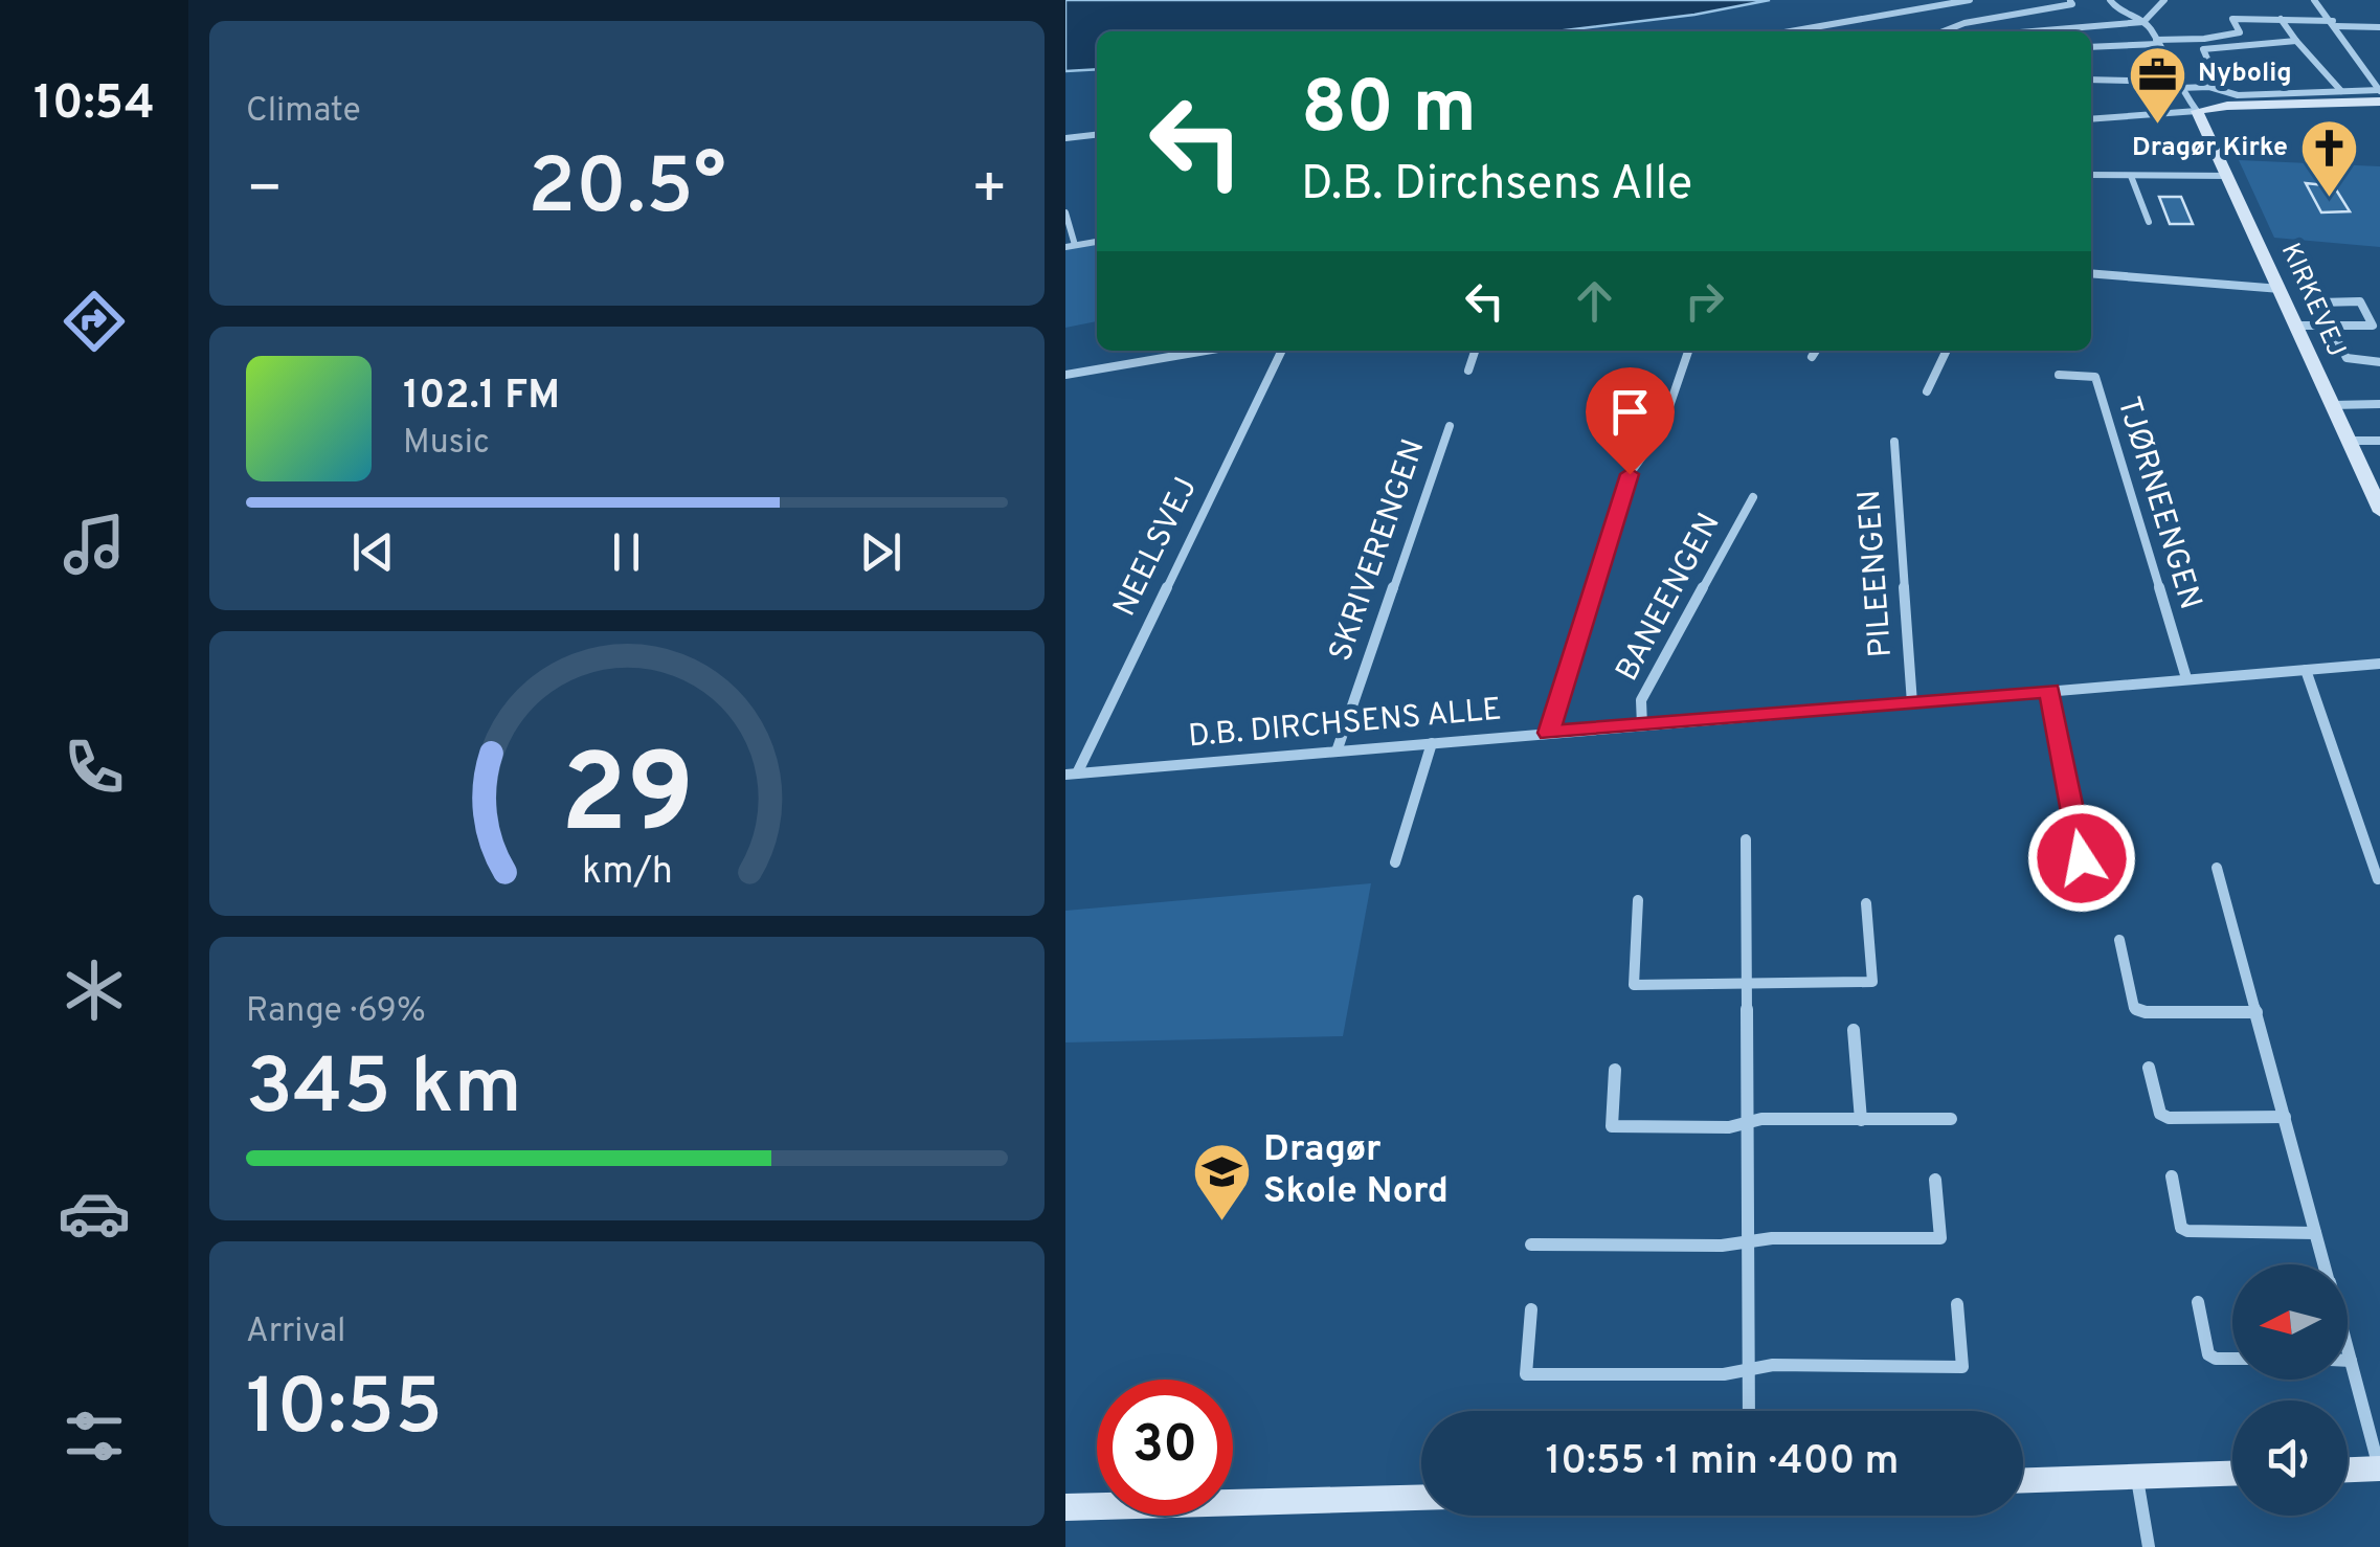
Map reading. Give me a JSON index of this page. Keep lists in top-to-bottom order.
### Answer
{
  "streets": {
    "main road": ["KIRKEVEJ"],
    "street": [
      "TJØRNEENGEN",
      "NEELSVEJ",
      "SKRIVERENGEN",
      "PILEENGEN",
      "BANEENGEN",
      "D.B. DIRCHSENS ALLE"
    ]
  },
  "crossings": [
    ["TJØRNEENGEN", "D.B. DIRCHSENS ALLE"],
    ["NEELSVEJ", "D.B. DIRCHSENS ALLE"],
    ["SKRIVERENGEN", "D.B. DIRCHSENS ALLE"],
    ["PILEENGEN", "D.B. DIRCHSENS ALLE"],
    ["BANEENGEN", "D.B. DIRCHSENS ALLE"]
  ],
  "places": {
    "office": ["Nybolig"],
    "church": ["Dragør Kirke"],
    "school or university": ["Dragør Skole Nord"]
  },
  "north": "left",
  "page": {
    "tabs": "10:54",
    "tile": [
      "Climate",
      ["Range · 69%", "345 km"],
      ["Arrival", "10:55"]
    ],
    "turn": ["80 m", "D.B. Dirchsens Alle"],
    "heat": ["−", "20.5°", "+"],
    "song": ["102.1 FM", "Music"],
    "limit": "30",
    "trip": "10:55 · 1 min · 400 m",
    "gauge": ["29", "km/h"]
  }
}
